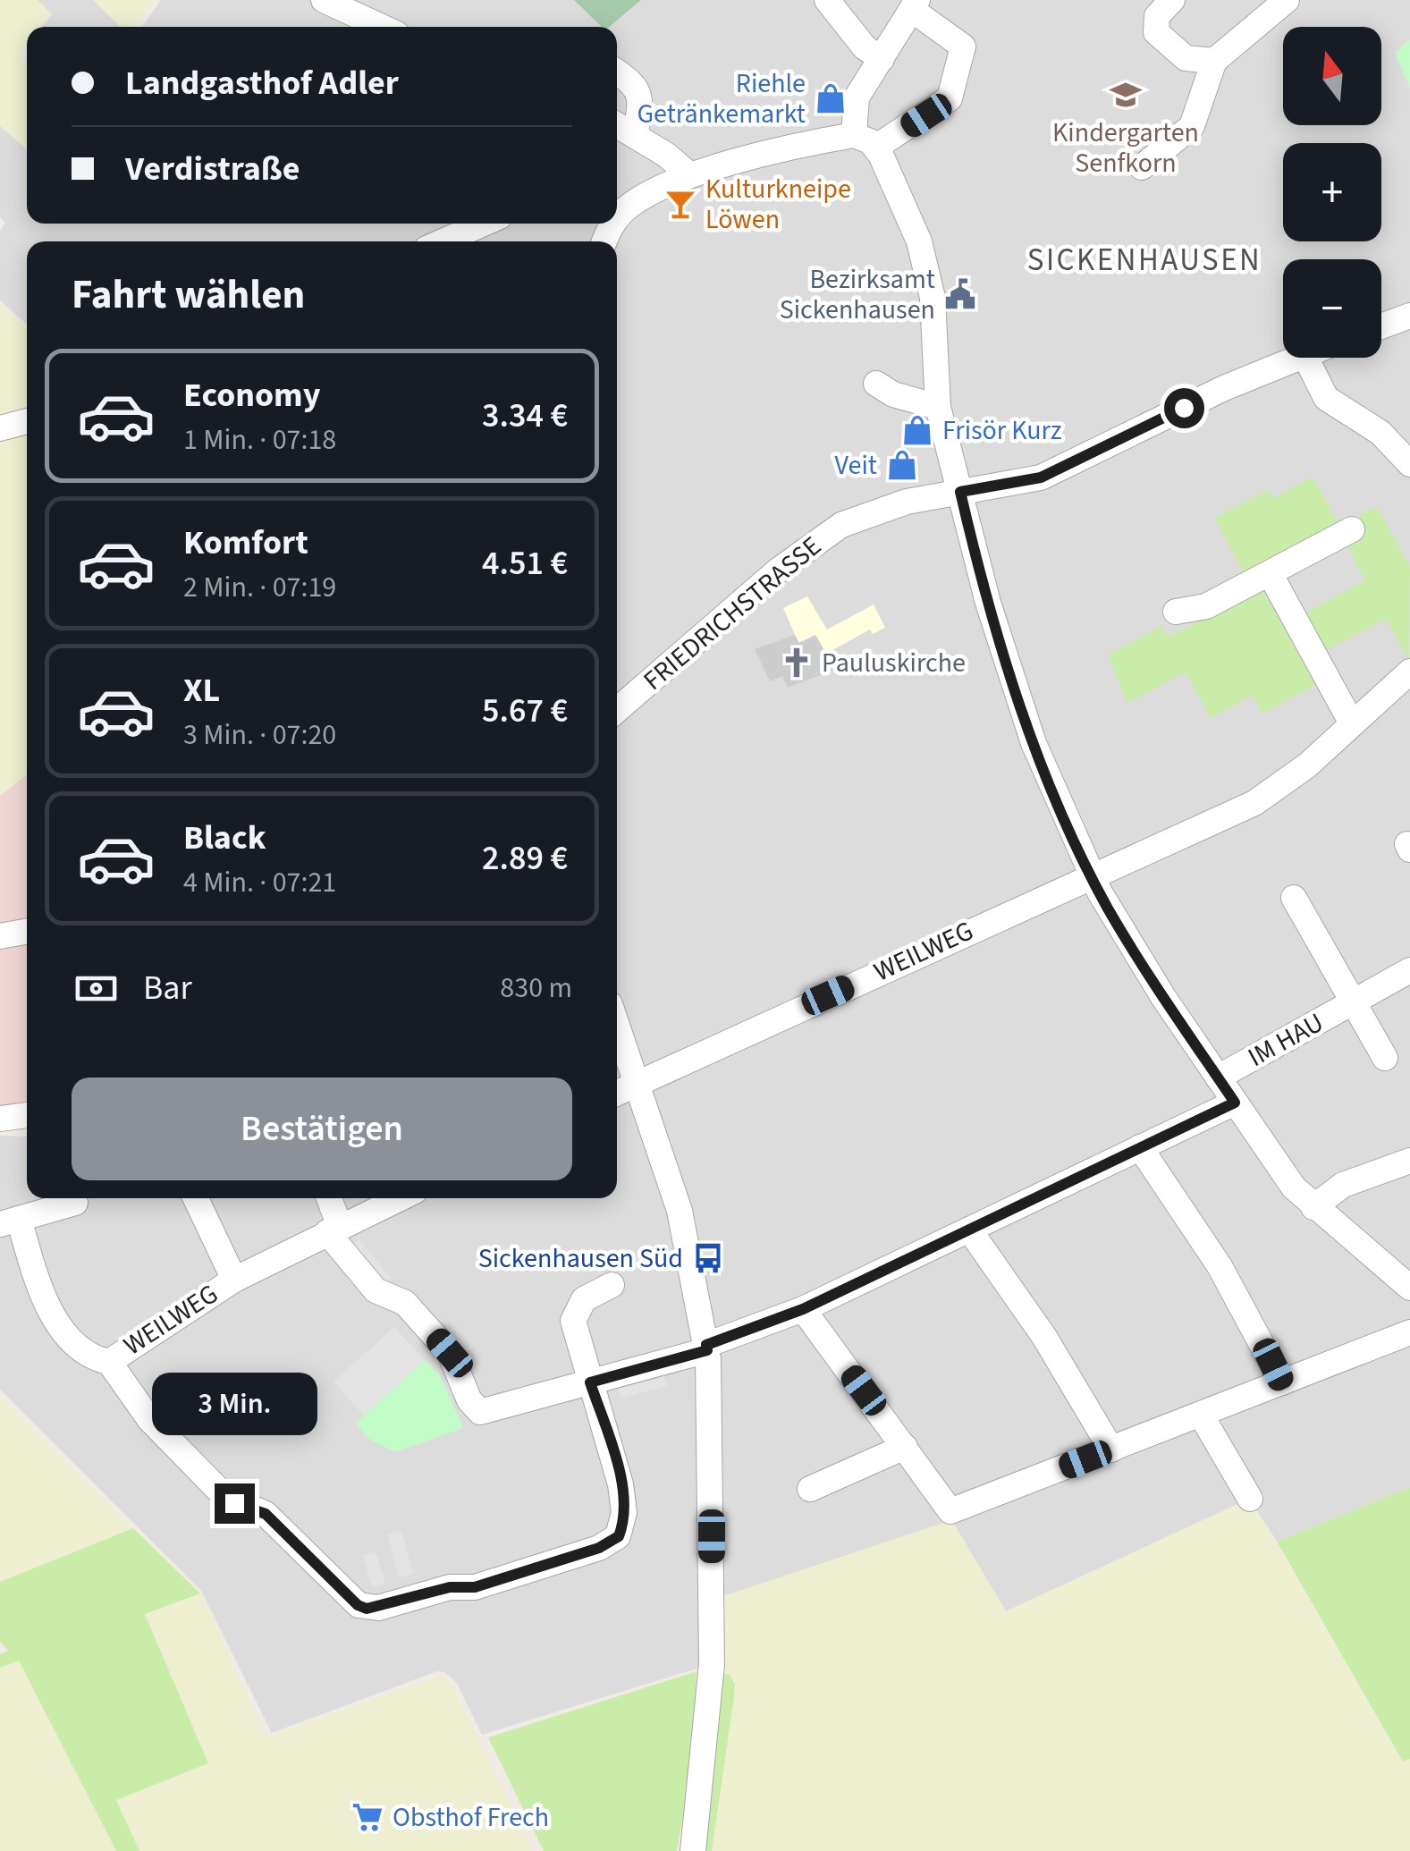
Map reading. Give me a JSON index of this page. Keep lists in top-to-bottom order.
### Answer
{
  "streets": {
    "street": ["FRIEDRICHSTRASSE", "WEILWEG", "IM HAU"]
  },
  "districts": ["SICKENHAUSEN"],
  "places": {
    "school or university": ["Kindergarten Senfkorn"],
    "shop": ["Riehle Getränkemarkt", "Frisör Kurz", "Veit"],
    "bar": ["Kulturkneipe Löwen"],
    "public building": ["Bezirksamt Sickenhausen"],
    "church": ["Pauluskirche"],
    "bus stop": ["Sickenhausen Süd"],
    "supermarket": ["Obsthof Frech"]
  },
  "north": "top",
  "page": {
    "map_buttons": ["+", "−"],
    "banner": ["Landgasthof Adler", "Verdistraße"],
    "heading": "Fahrt wählen",
    "list": [
      {
        "name": "Economy",
        "note": "1 Min. · 07:18",
        "value": "3.34 €"
      },
      {
        "name": "Komfort",
        "note": "2 Min. · 07:19",
        "value": "4.51 €"
      },
      {
        "name": "XL",
        "note": "3 Min. · 07:20",
        "value": "5.67 €"
      },
      {
        "name": "Black",
        "note": "4 Min. · 07:21",
        "value": "2.89 €"
      }
    ],
    "pay": ["Bar", "830 m"],
    "buttons": "Bestätigen",
    "bubble": "3 Min."
  }
}
